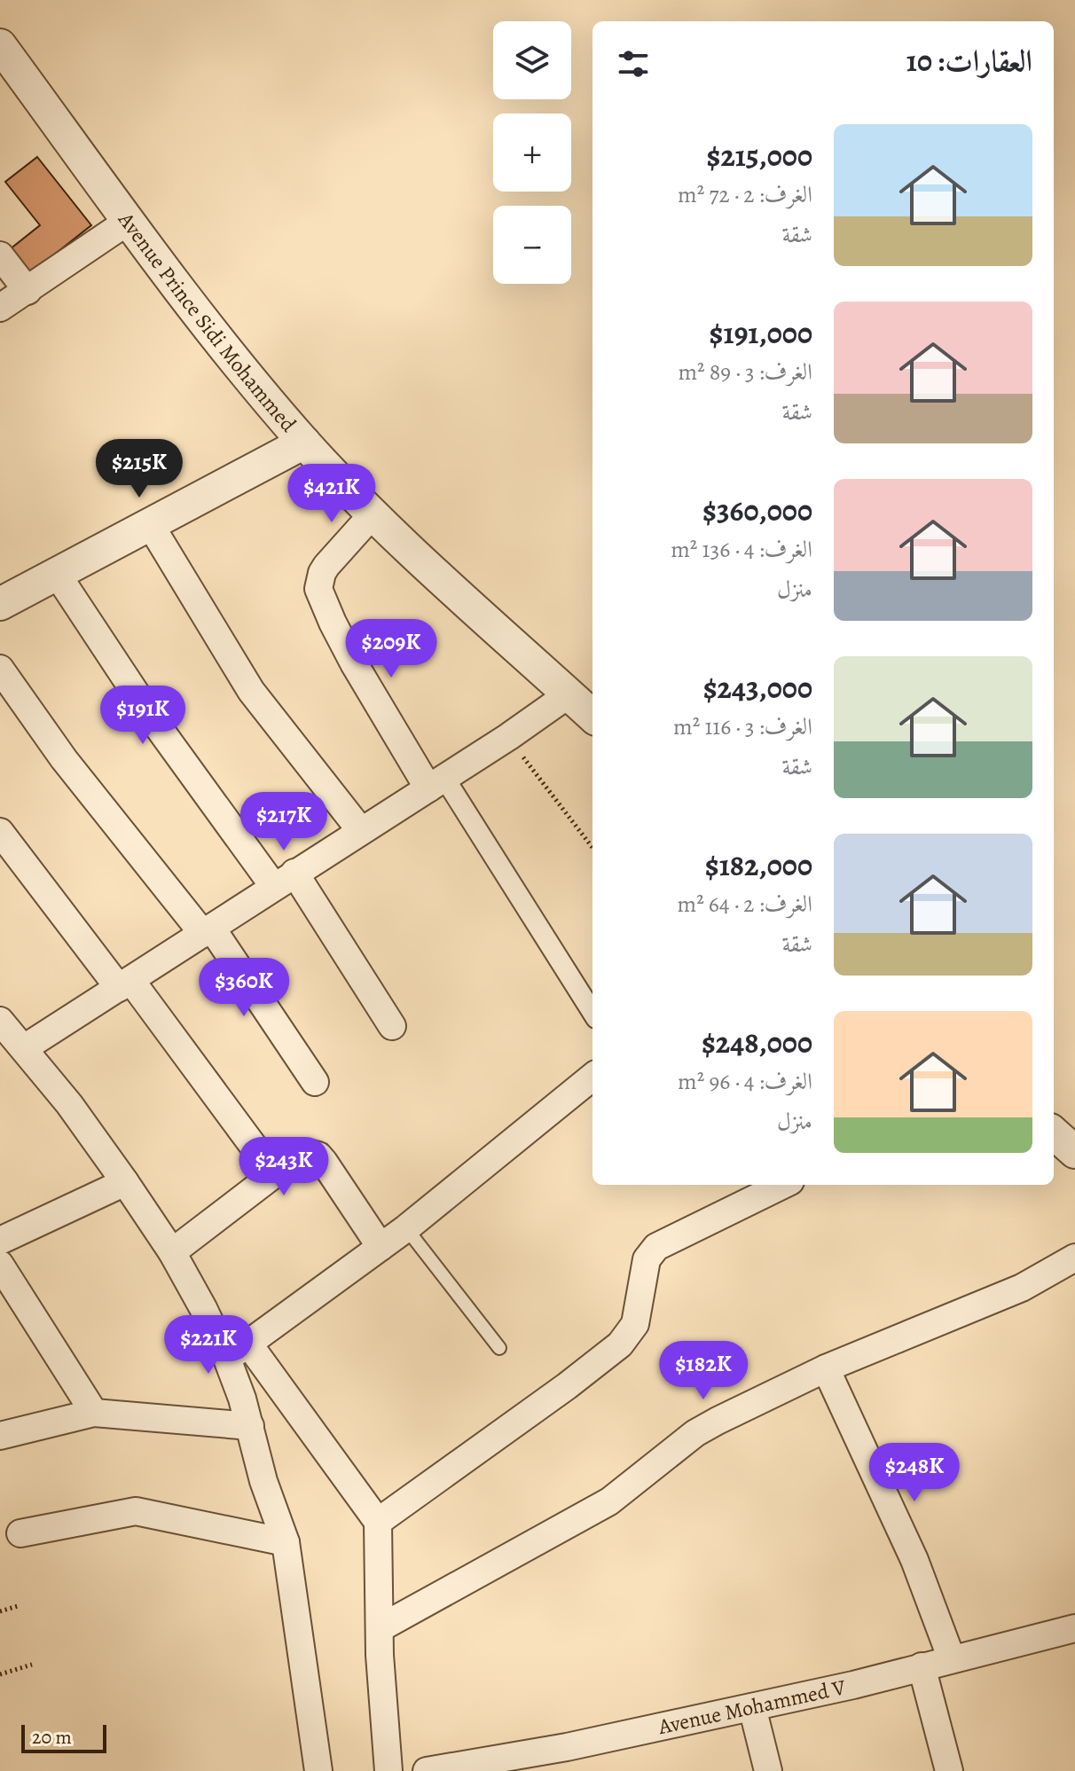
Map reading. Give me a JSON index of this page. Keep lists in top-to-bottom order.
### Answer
{
  "streets": {
    "street": ["Avenue Prince Sidi Mohammed", "Avenue Mohammed V"]
  },
  "scale_bar": "20 m",
  "page": {
    "map_buttons": ["+", "−"],
    "heading": "العقارات: 10",
    "list": [
      {
        "name": "$215,000",
        "note": "الغرف: 2 · 72 m² · شقة"
      },
      {
        "name": "$191,000",
        "note": "الغرف: 3 · 89 m² · شقة"
      },
      {
        "name": "$360,000",
        "note": "الغرف: 4 · 136 m² · منزل"
      },
      {
        "name": "$243,000",
        "note": "الغرف: 3 · 116 m² · شقة"
      },
      {
        "name": "$182,000",
        "note": "الغرف: 2 · 64 m² · شقة"
      },
      {
        "name": "$248,000",
        "note": "الغرف: 4 · 96 m² · منزل"
      }
    ],
    "price": [
      "$215K",
      "$421K",
      "$209K",
      "$191K",
      "$217K",
      "$360K",
      "$243K",
      "$221K",
      "$182K",
      "$248K"
    ],
    "scale": "20 m"
  }
}
